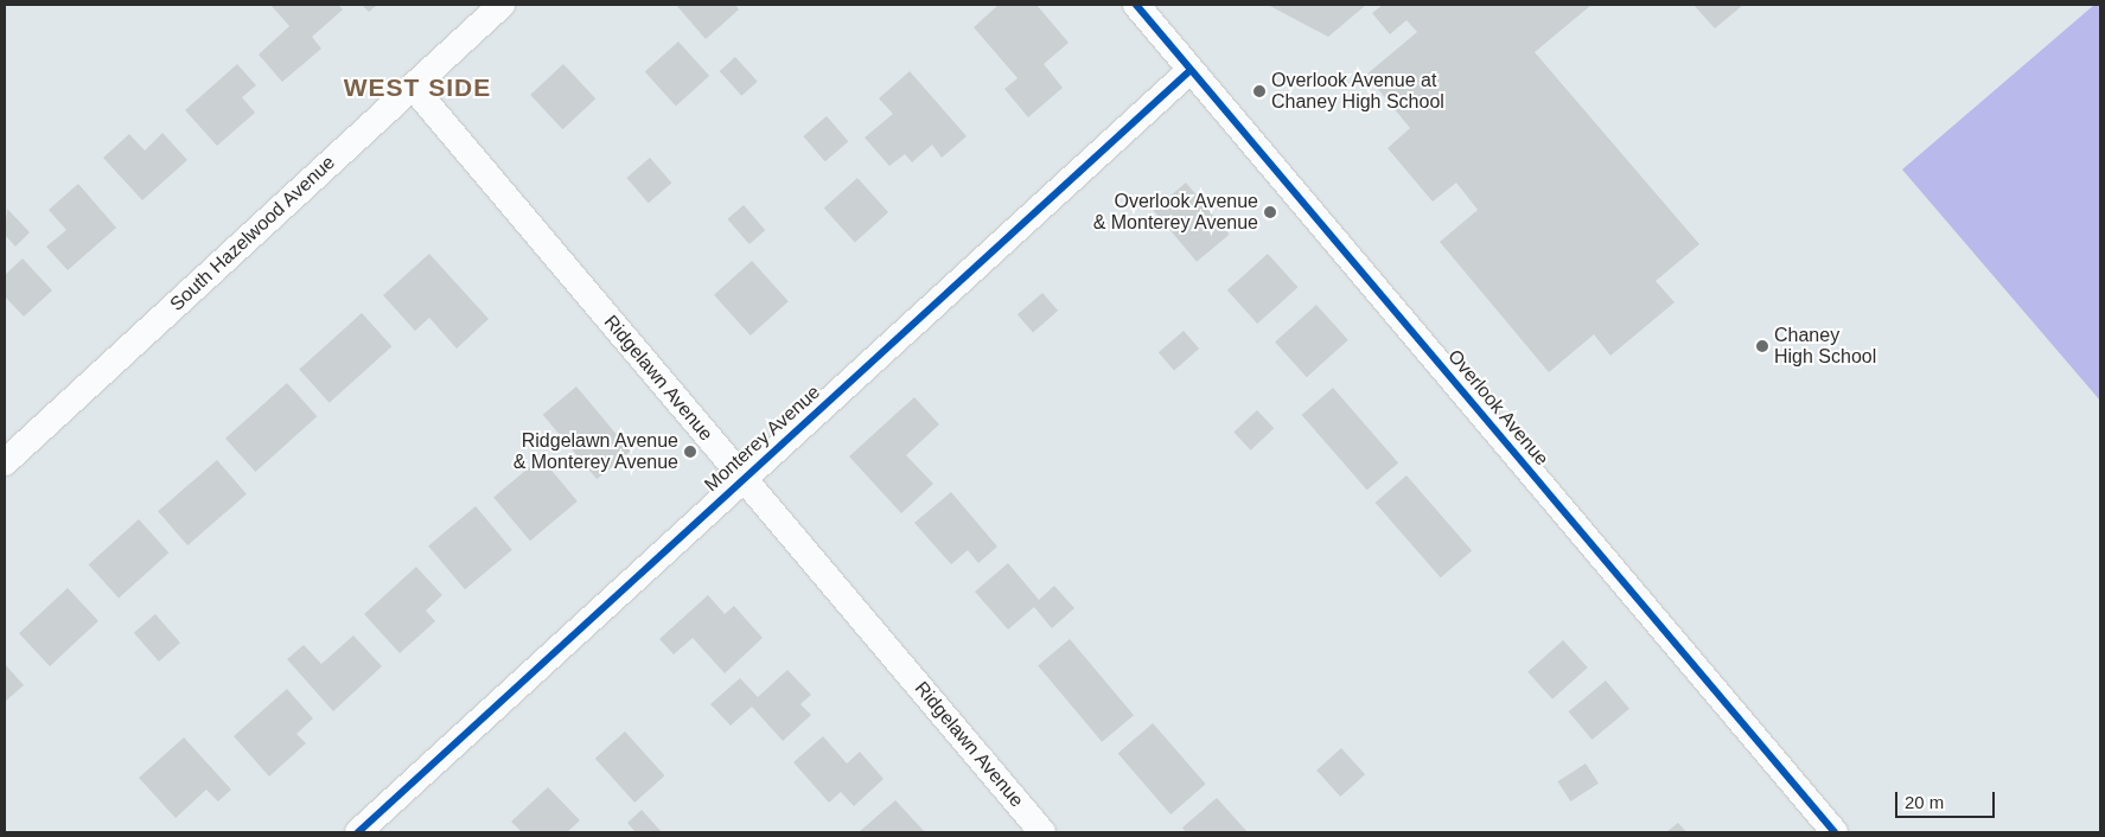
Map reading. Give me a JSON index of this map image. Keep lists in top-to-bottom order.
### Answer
{
  "streets": {
    "street": [
      "South Hazelwood Avenue",
      "Ridgelawn Avenue",
      "Overlook Avenue",
      "Monterey Avenue"
    ]
  },
  "crossings": [
    ["South Hazelwood Avenue", "Ridgelawn Avenue"],
    ["Ridgelawn Avenue", "Monterey Avenue"],
    ["Overlook Avenue", "Monterey Avenue"]
  ],
  "districts": ["WEST SIDE"],
  "places": [
    "Overlook Avenue at Chaney High School",
    "Overlook Avenue & Monterey Avenue",
    "Chaney High School",
    "Ridgelawn Avenue & Monterey Avenue"
  ],
  "scale_bar": "20 m"
}
